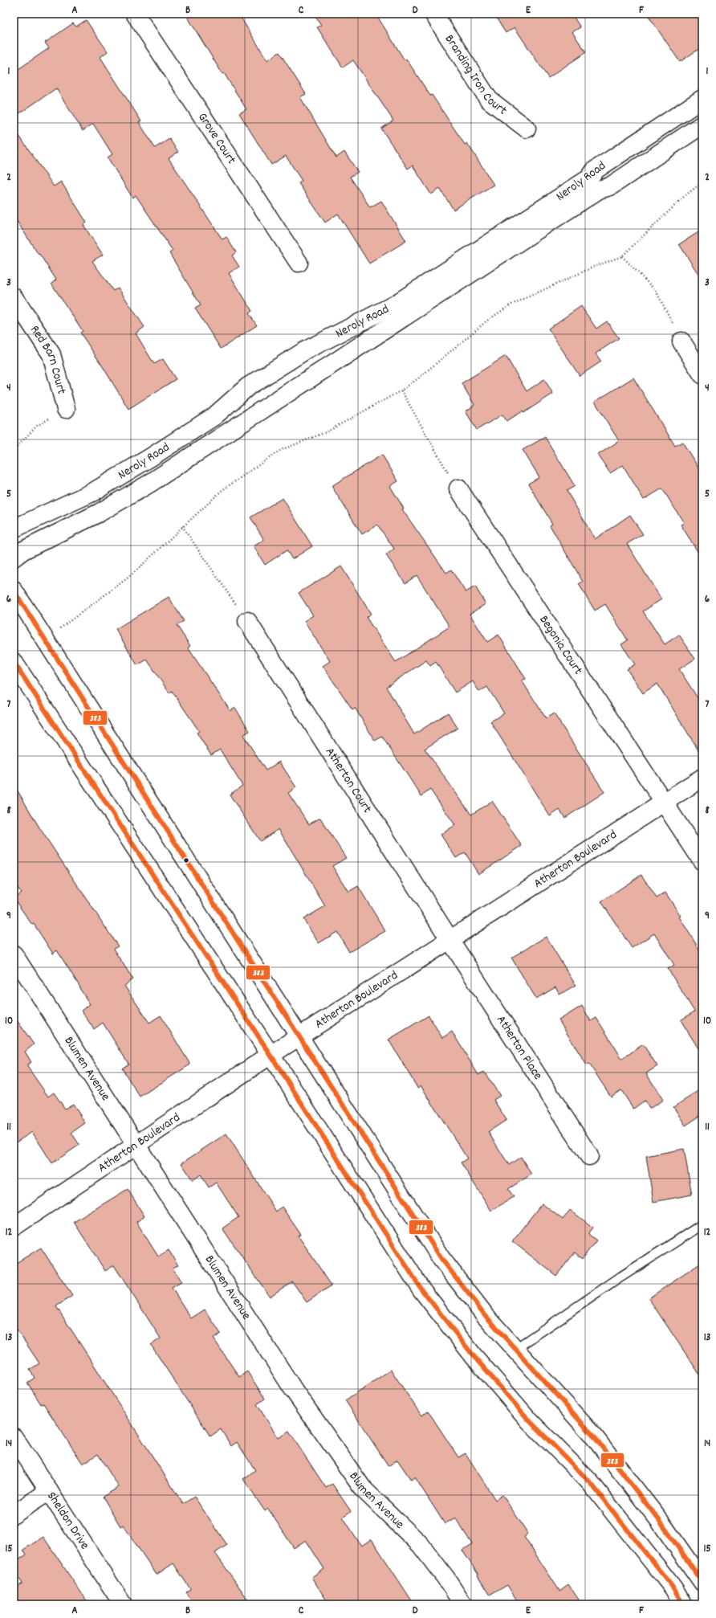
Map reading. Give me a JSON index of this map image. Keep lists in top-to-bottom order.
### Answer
{
  "streets": {
    "street": [
      "Branding Iron Court",
      "Grove Court",
      "Neroly Road",
      "Red Barn Court",
      "Begonia Court",
      "Atherton Court",
      "Atherton Boulevard",
      "Atherton Place",
      "Blumen Avenue",
      "Sheldon Drive"
    ]
  },
  "crossings": [
    ["Begonia Court", "Atherton Boulevard"],
    ["Atherton Court", "Atherton Boulevard"],
    ["Atherton Court", "Atherton Place"],
    ["Atherton Boulevard", "Atherton Place"],
    ["Atherton Boulevard", "Blumen Avenue"]
  ],
  "lines": ["transit line 383"],
  "grid": {
    "columns": [
      "A",
      "B",
      "C",
      "D",
      "E",
      "F"
    ],
    "rows": [
      "1",
      "2",
      "3",
      "4",
      "5",
      "6",
      "7",
      "8",
      "9",
      "10",
      "11",
      "12",
      "13",
      "14",
      "15"
    ]
  }
}
